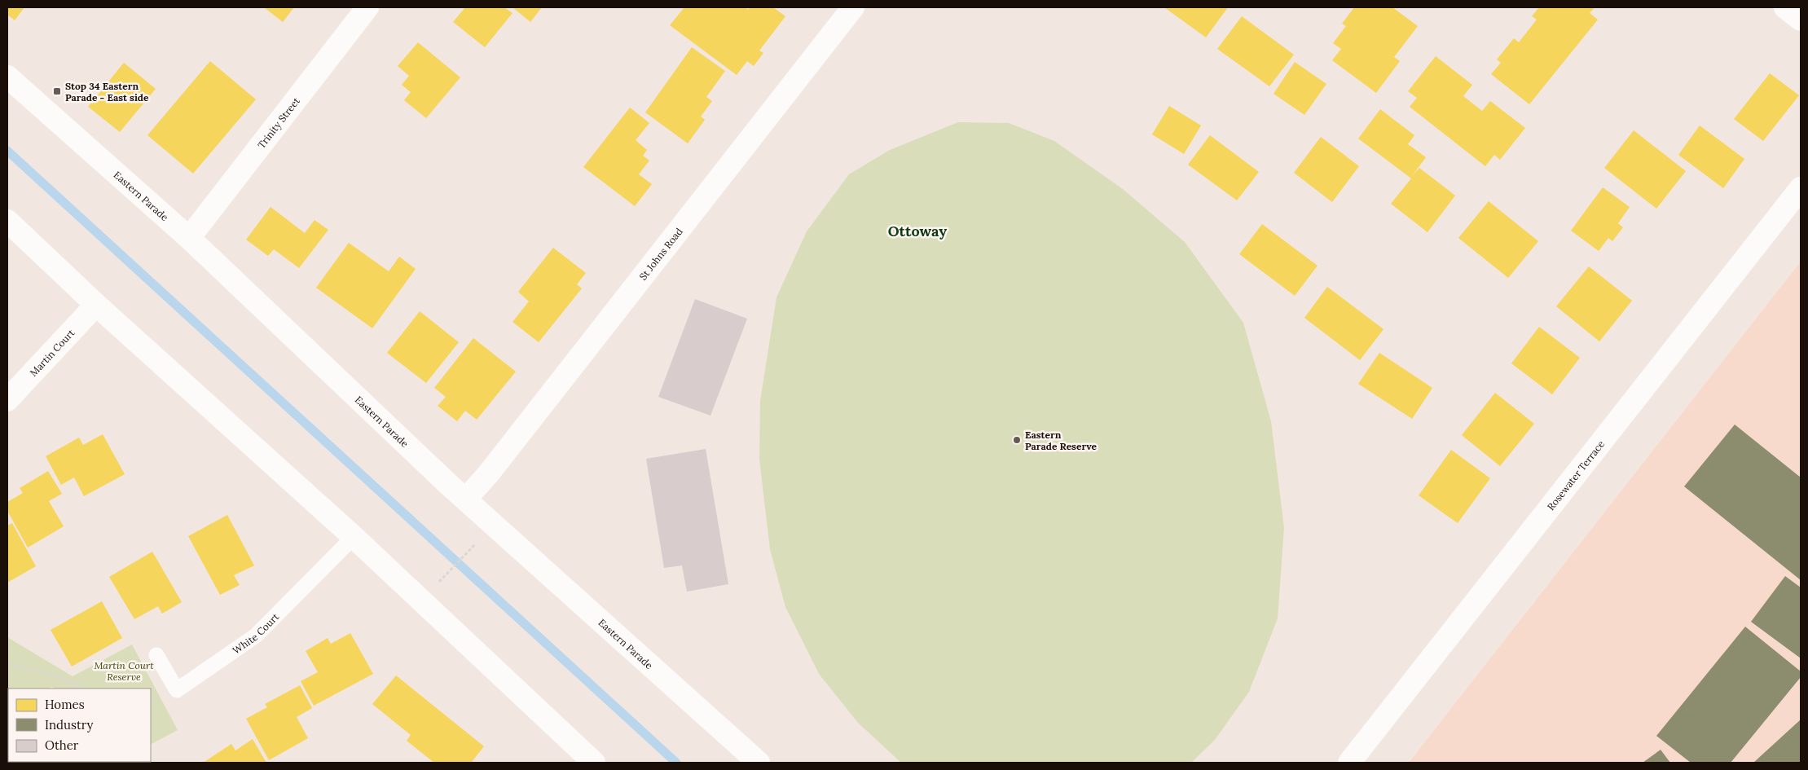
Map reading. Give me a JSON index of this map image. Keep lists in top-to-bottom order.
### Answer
{
  "streets": {
    "main road": [
      "Trinity Street",
      "Eastern Parade",
      "St Johns Road",
      "Martin Court",
      "Rosewater Terrace"
    ],
    "lane": ["White Court"]
  },
  "crossings": [
    ["Trinity Street", "Eastern Parade"],
    ["Eastern Parade", "St Johns Road"]
  ],
  "districts": ["Ottoway"],
  "parks": ["Martin Court Reserve"],
  "places": {
    "transit": ["Stop 34 Eastern Parade - East side"],
    "other": ["Eastern Parade Reserve"]
  },
  "legend": ["Homes", "Industry", "Other"]
}
